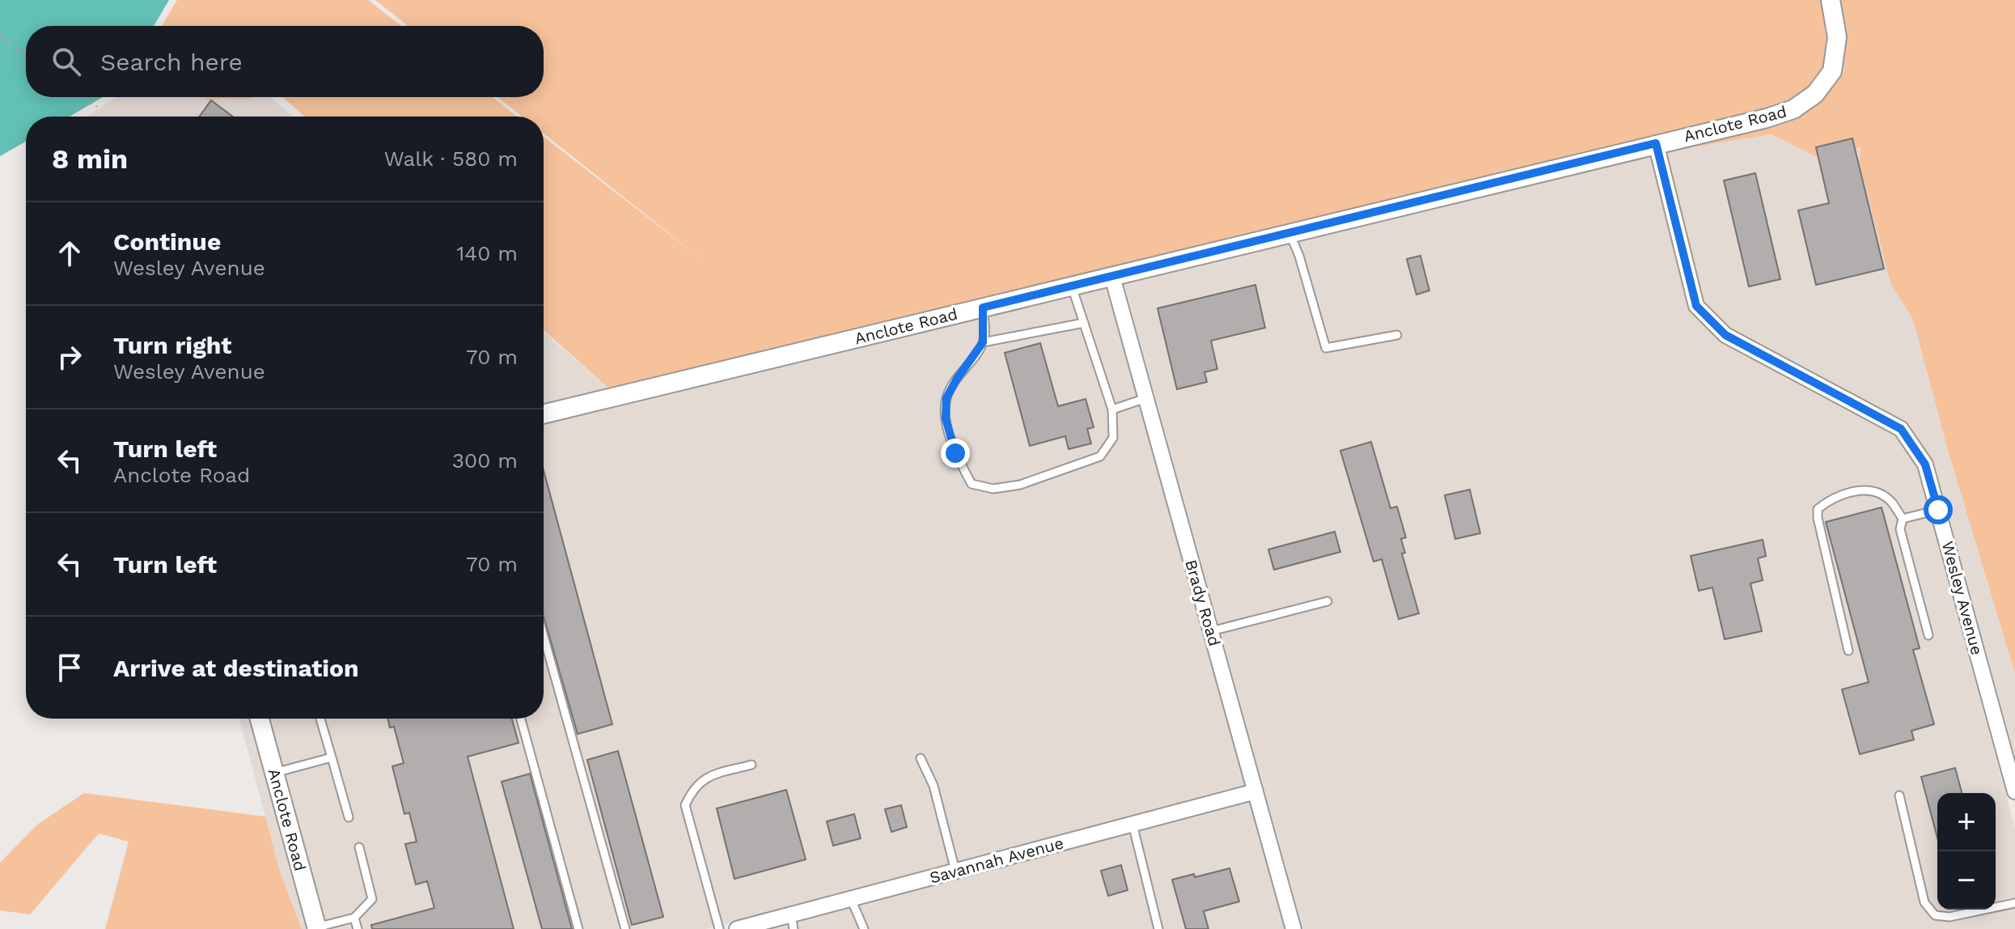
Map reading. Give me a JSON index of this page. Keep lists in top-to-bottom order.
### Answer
{
  "streets": {
    "street": [
      "Anclote Road",
      "Wesley Avenue",
      "Brady Road",
      "Savannah Avenue"
    ]
  },
  "crossings": [
    ["Anclote Road", "Wesley Avenue"],
    ["Anclote Road", "Brady Road"],
    ["Brady Road", "Savannah Avenue"]
  ],
  "page": {
    "search": "Search here",
    "heading": ["8 min", "Walk · 580 m"],
    "list": [
      ["Continue", "Wesley Avenue", "140 m"],
      ["Turn right", "Wesley Avenue", "70 m"],
      ["Turn left", "Anclote Road", "300 m"],
      ["Turn left", "70 m"],
      "Arrive at destination"
    ],
    "map_buttons": ["+", "−"]
  }
}
